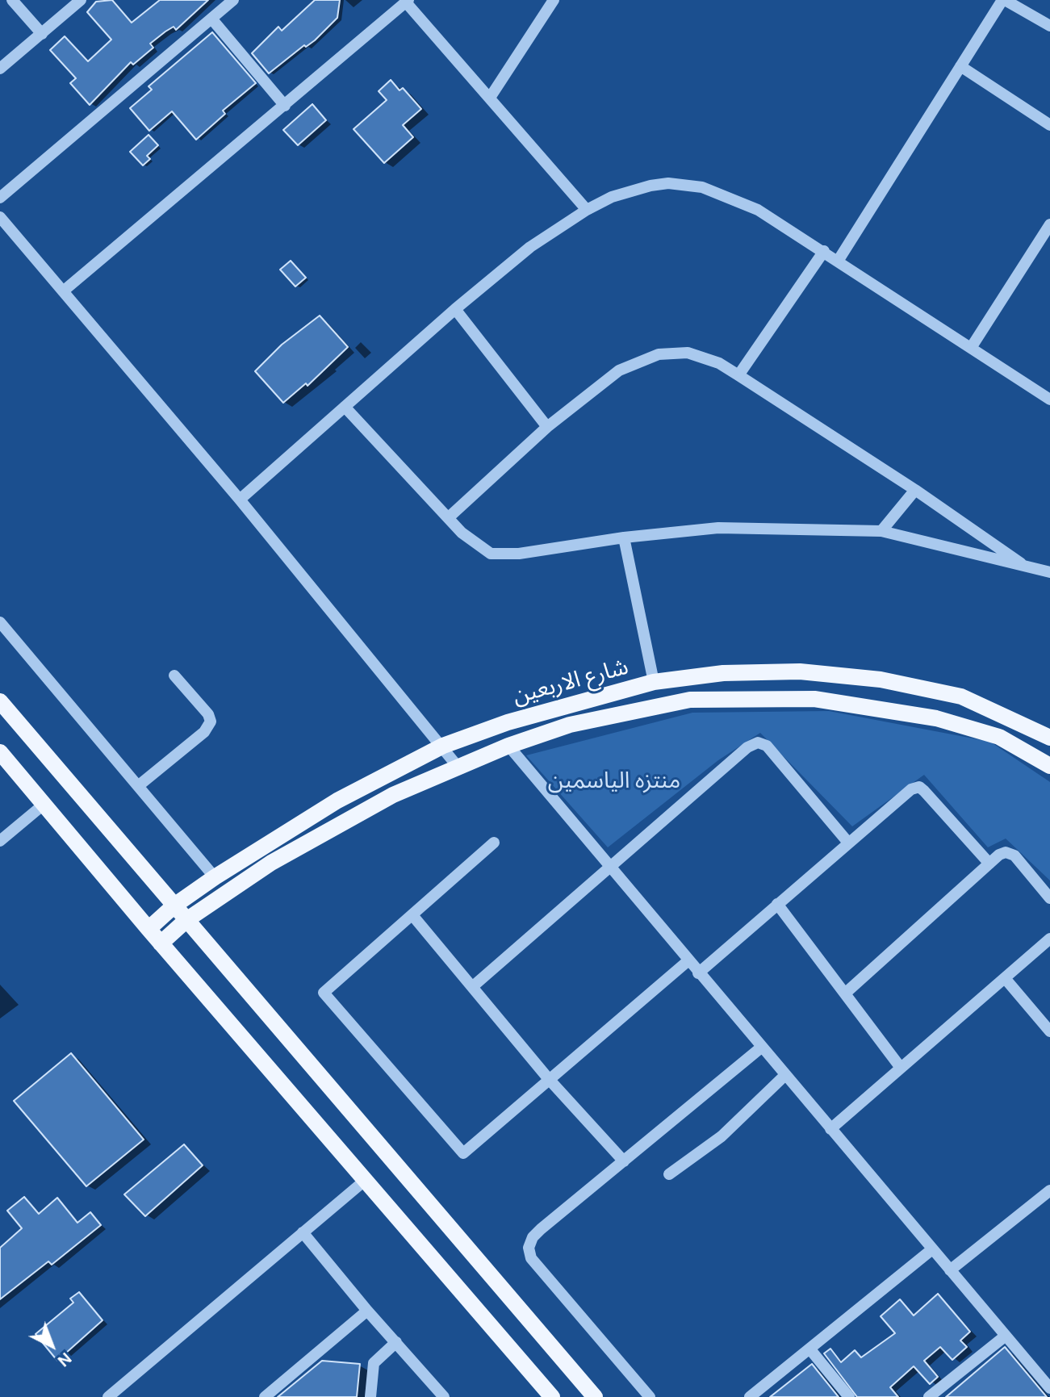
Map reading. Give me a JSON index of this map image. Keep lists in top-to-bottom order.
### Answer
{
  "streets": {
    "main road": ["شارع الاربعين"]
  },
  "parks": ["منتزه الياسمين"],
  "north": "bottom right"
}
